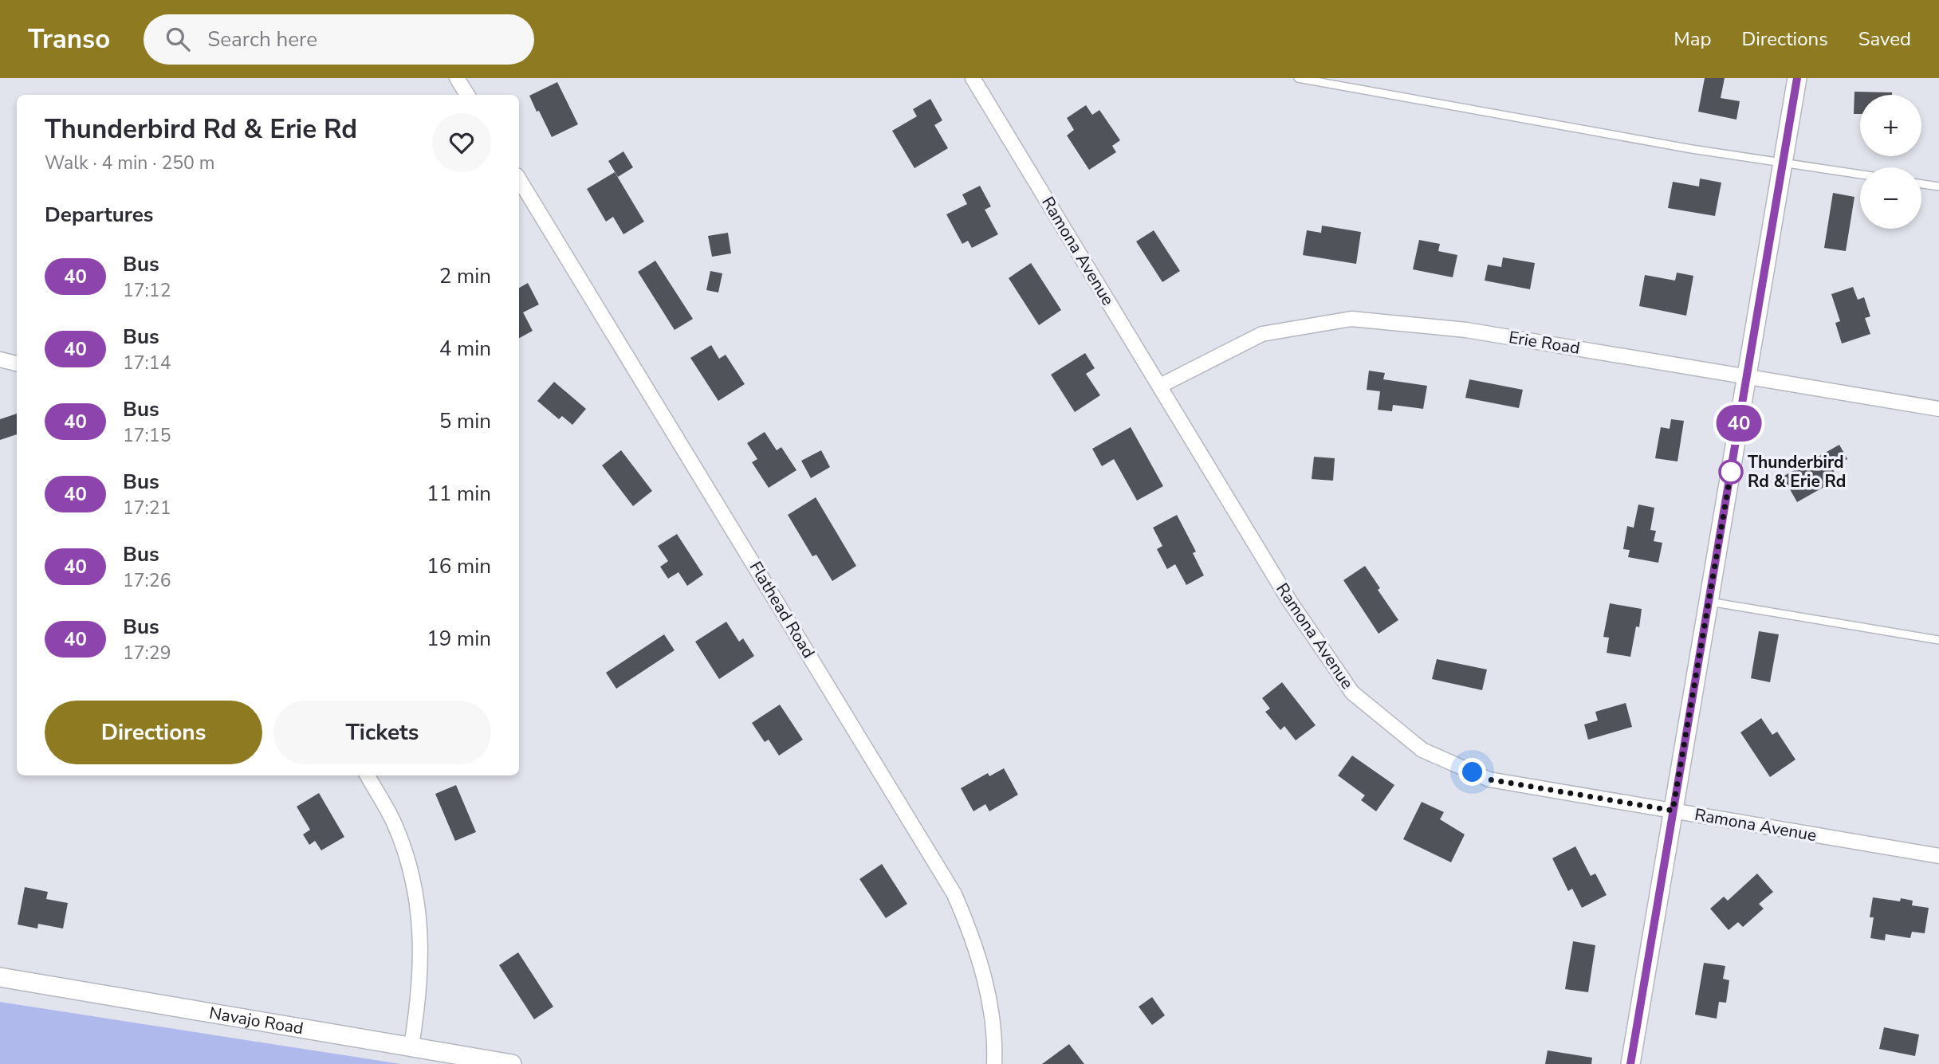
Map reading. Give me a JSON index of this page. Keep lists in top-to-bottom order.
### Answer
{
  "streets": {
    "main road": ["Navajo Road"],
    "street": ["Ramona Avenue", "Erie Road", "Flathead Road"]
  },
  "crossings": [
    ["Ramona Avenue", "Erie Road"]
  ],
  "places": ["Thunderbird Rd & Erie Rd"],
  "lines": ["bus line 40"],
  "page": {
    "header": "Transo",
    "search": "Search here",
    "nav": ["Map", "Directions", "Saved"],
    "on_map": "40",
    "map_buttons": ["+", "−"],
    "heading": [
      ["Thunderbird Rd & Erie Rd", "Walk · 4 min · 250 m"],
      "Departures"
    ],
    "list": [
      {
        "mark": "40",
        "name": "Bus",
        "note": "17:12",
        "value": "2 min"
      },
      {
        "mark": "40",
        "name": "Bus",
        "note": "17:14",
        "value": "4 min"
      },
      {
        "mark": "40",
        "name": "Bus",
        "note": "17:15",
        "value": "5 min"
      },
      {
        "mark": "40",
        "name": "Bus",
        "note": "17:21",
        "value": "11 min"
      },
      {
        "mark": "40",
        "name": "Bus",
        "note": "17:26",
        "value": "16 min"
      },
      {
        "mark": "40",
        "name": "Bus",
        "note": "17:29",
        "value": "19 min"
      }
    ],
    "buttons": ["Directions", "Tickets"]
  }
}
